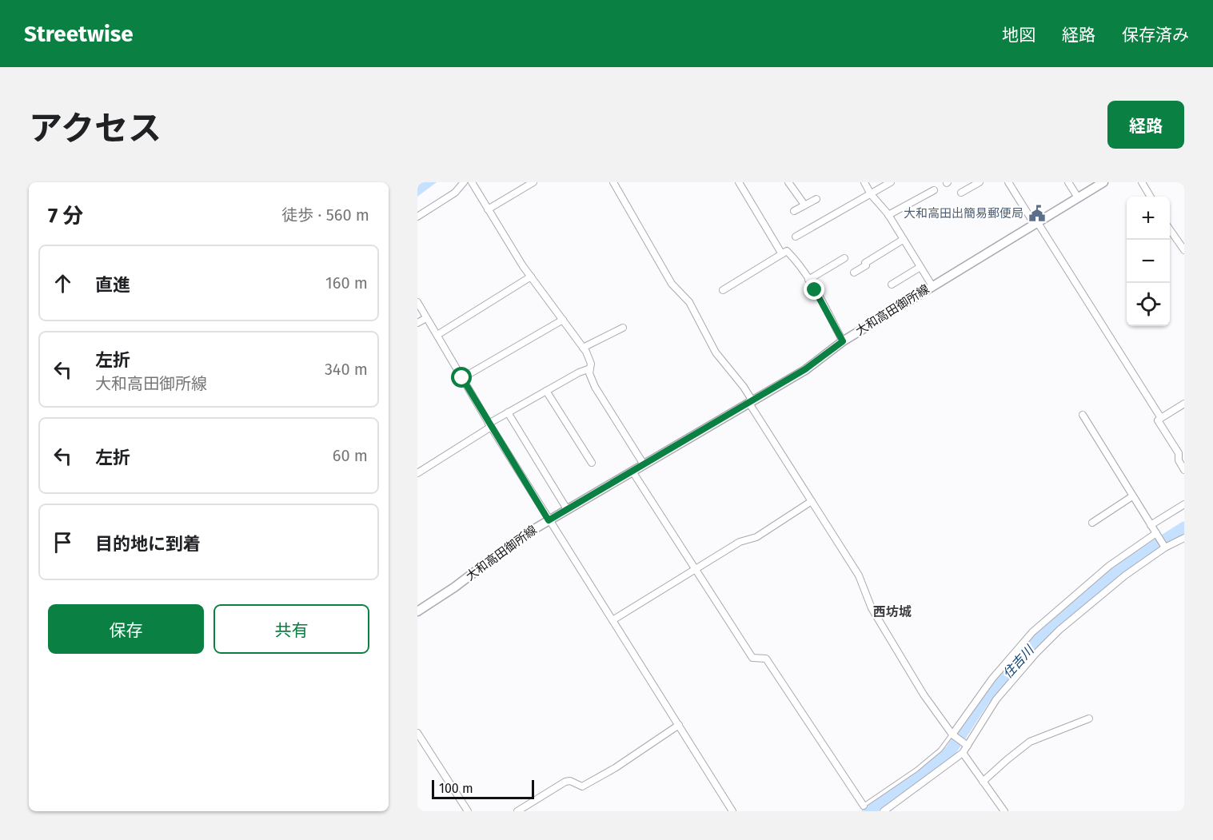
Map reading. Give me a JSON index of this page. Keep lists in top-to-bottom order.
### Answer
{
  "streets": {
    "main road": ["大和高田御所線"]
  },
  "districts": ["西坊城"],
  "water": ["住吉川"],
  "places": {
    "public building": ["大和高田出簡易郵便局"]
  },
  "scale_bar": "100 m",
  "page": {
    "header": "Streetwise",
    "nav": ["地図", "経路", "保存済み"],
    "title": "アクセス",
    "buttons": [
      "経路",
      ["保存", "共有"]
    ],
    "heading": ["7 分", "徒歩 · 560 m"],
    "map_buttons": ["+", "−"],
    "list": [
      ["直進", "160 m"],
      ["左折", "大和高田御所線", "340 m"],
      ["左折", "60 m"],
      "目的地に到着"
    ],
    "scale": "100 m"
  }
}
